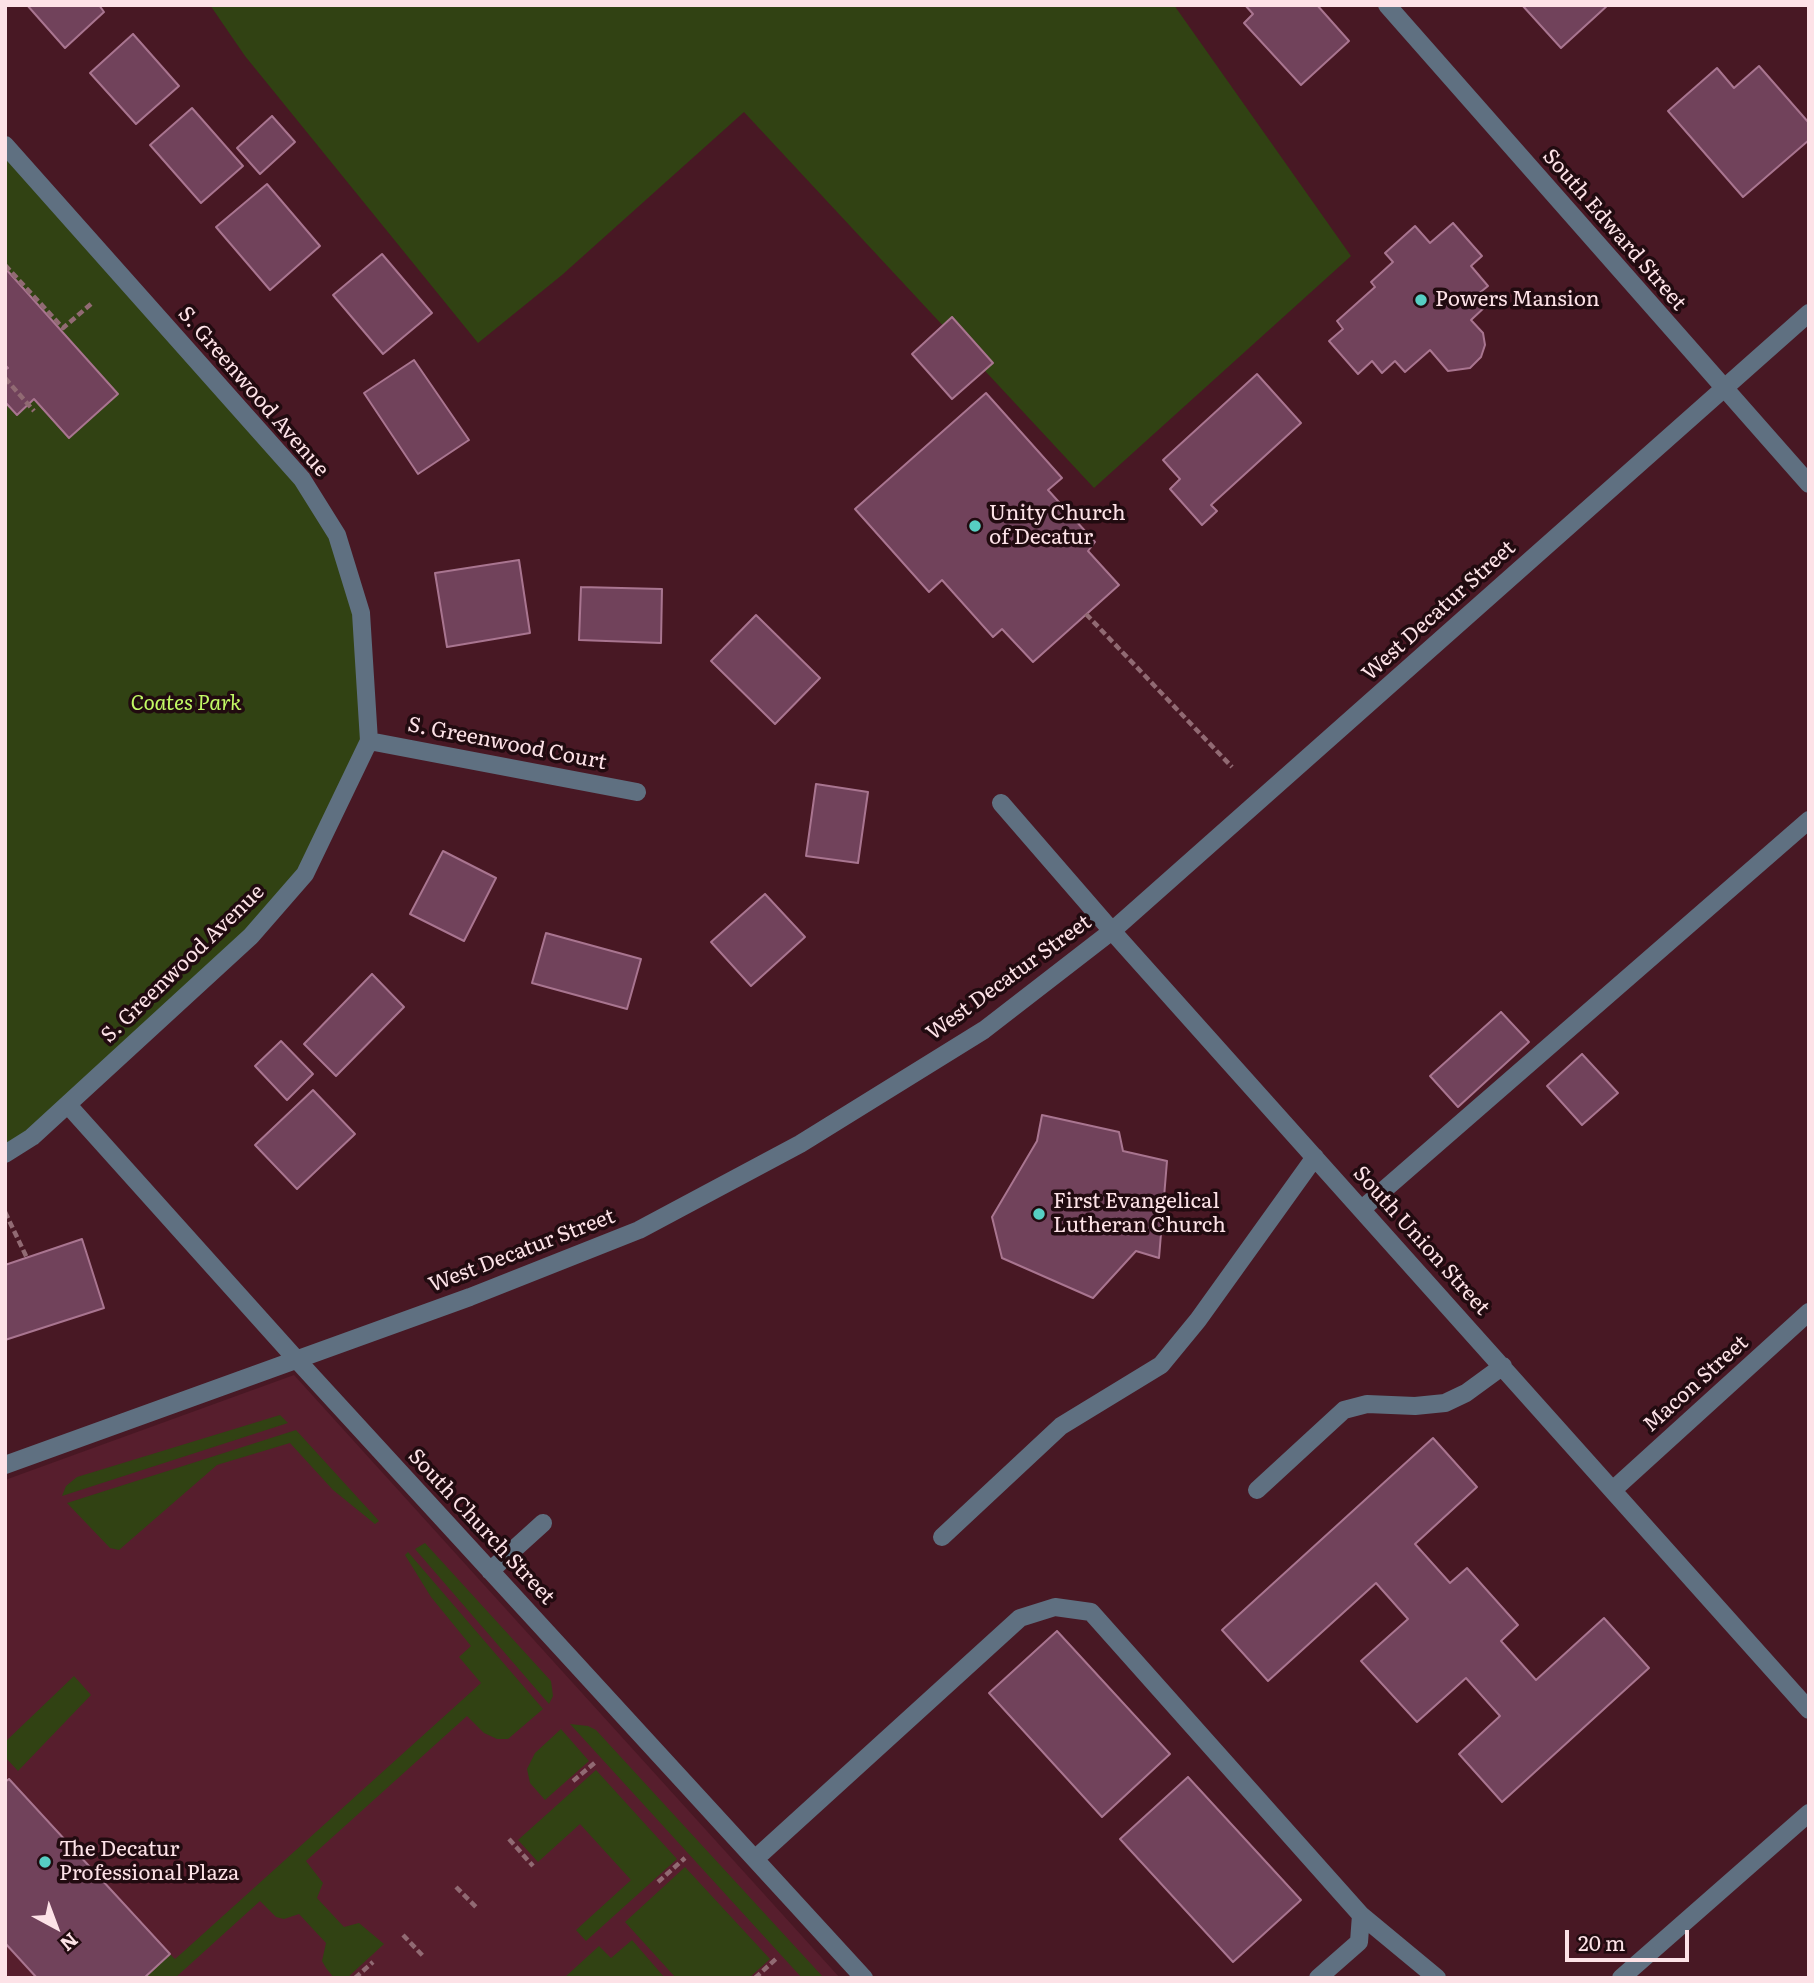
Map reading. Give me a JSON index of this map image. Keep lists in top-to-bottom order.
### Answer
{
  "streets": {
    "street": [
      "South Edward Street",
      "S. Greenwood Avenue",
      "West Decatur Street",
      "S. Greenwood Court",
      "South Union Street",
      "Macon Street",
      "South Church Street"
    ]
  },
  "crossings": [
    ["South Edward Street", "West Decatur Street"],
    ["S. Greenwood Avenue", "S. Greenwood Court"],
    ["S. Greenwood Avenue", "South Church Street"],
    ["West Decatur Street", "South Union Street"],
    ["West Decatur Street", "South Church Street"],
    ["South Union Street", "Macon Street"]
  ],
  "parks": ["Coates Park"],
  "places": [
    "Powers Mansion",
    "Unity Church of Decatur",
    "First Evangelical Lutheran Church",
    "The Decatur Professional Plaza"
  ],
  "scale_bar": "20 m",
  "north": "bottom right"
}
